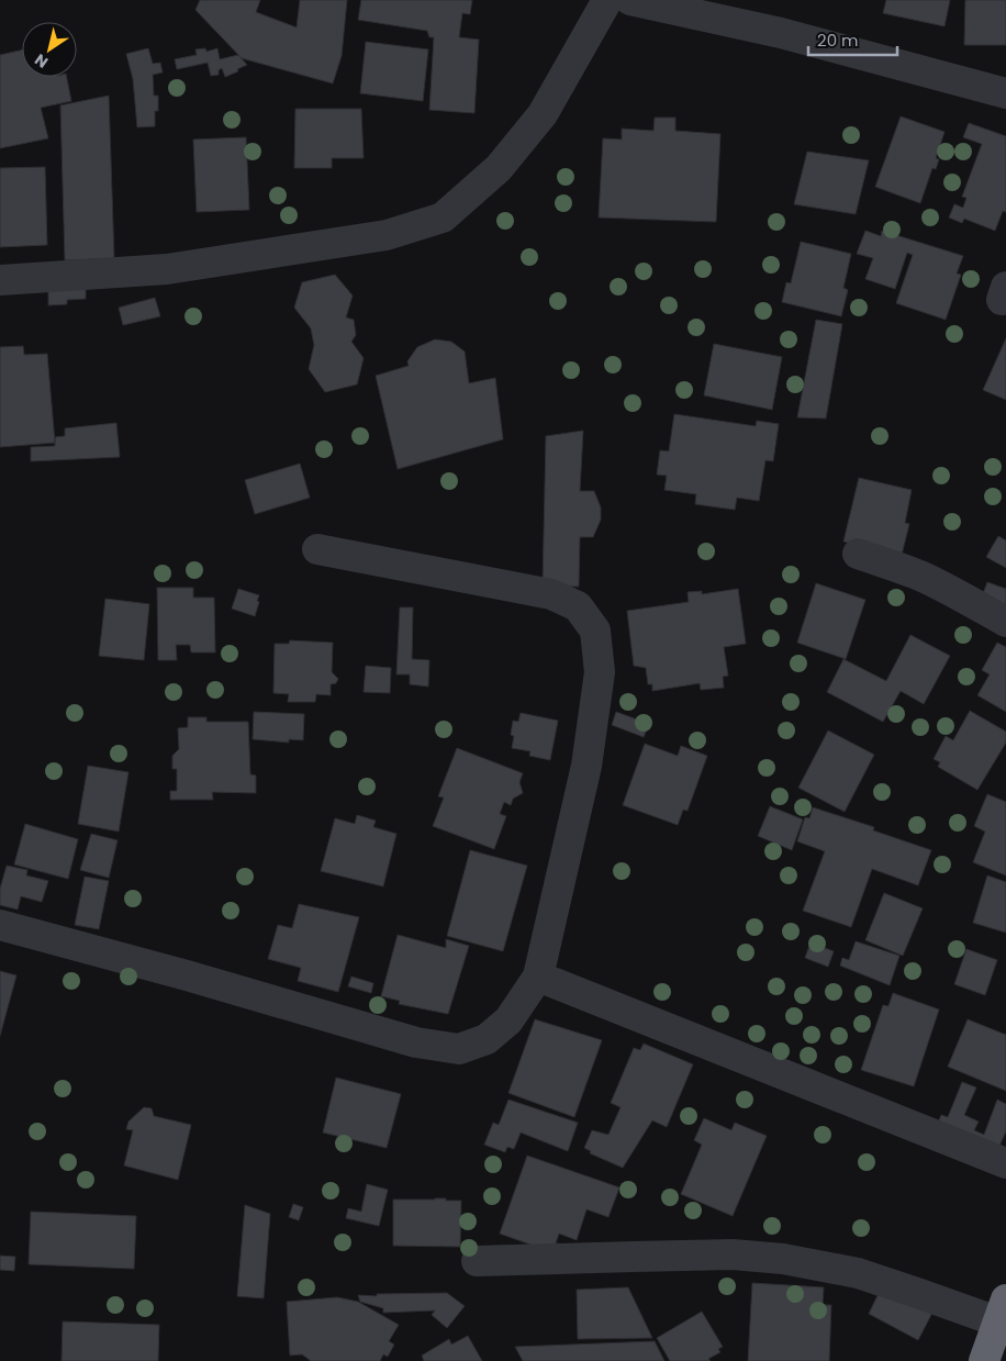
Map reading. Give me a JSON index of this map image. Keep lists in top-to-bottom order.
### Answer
{
  "scale_bar": "20 m",
  "north": "bottom left"
}
